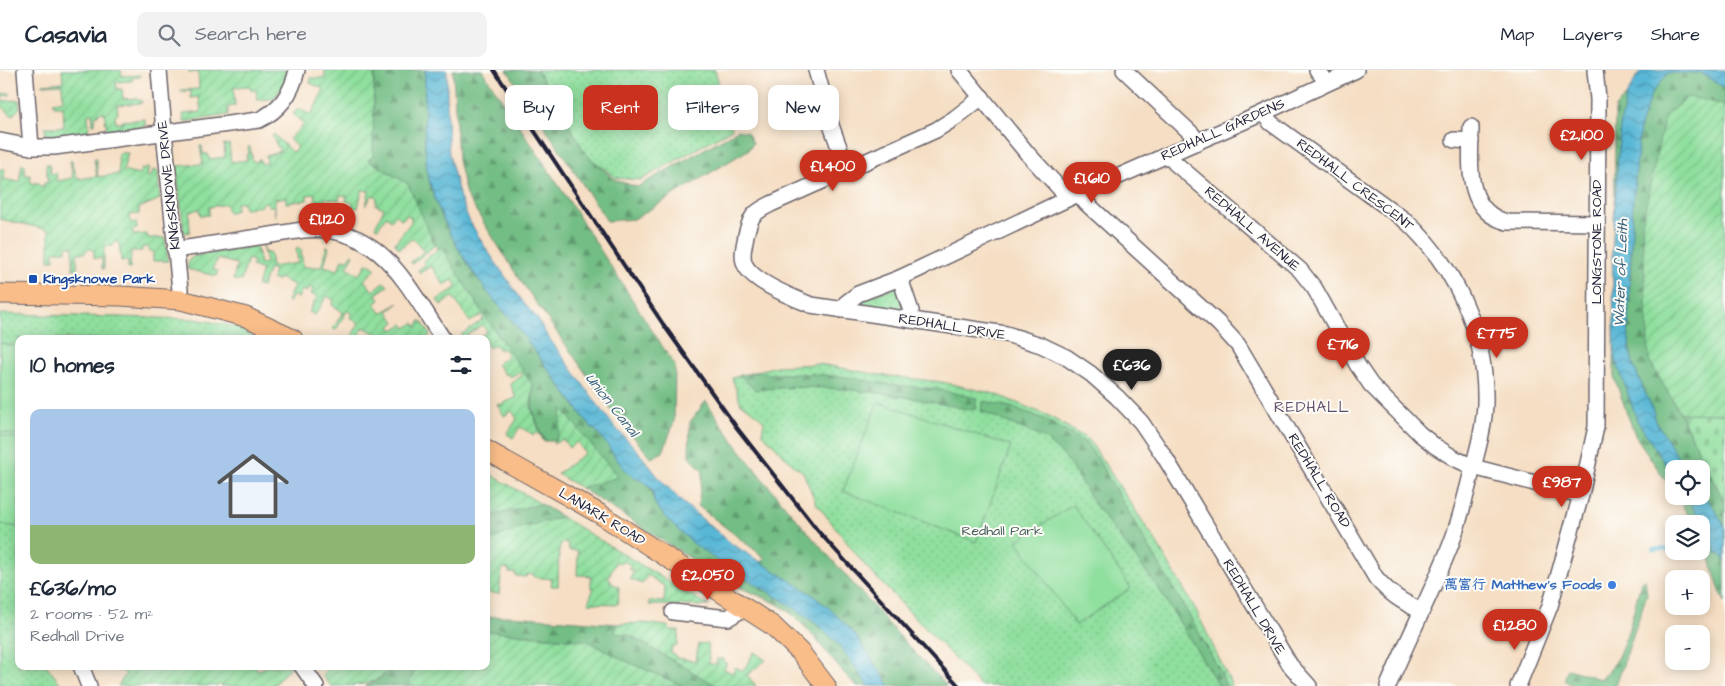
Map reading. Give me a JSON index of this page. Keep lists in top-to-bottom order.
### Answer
{
  "streets": {
    "main road": ["LANARK ROAD"],
    "street": [
      "REDHALL GARDENS",
      "KINGSKNOWE DRIVE",
      "REDHALL CRESCENT",
      "REDHALL AVENUE",
      "LONGSTONE ROAD",
      "REDHALL DRIVE",
      "REDHALL ROAD"
    ]
  },
  "crossings": [
    ["REDHALL GARDENS", "REDHALL CRESCENT"],
    ["REDHALL GARDENS", "REDHALL AVENUE"],
    ["REDHALL GARDENS", "REDHALL DRIVE"],
    ["REDHALL GARDENS", "REDHALL ROAD"],
    ["REDHALL CRESCENT", "REDHALL AVENUE"],
    ["REDHALL CRESCENT", "REDHALL ROAD"],
    ["REDHALL AVENUE", "LONGSTONE ROAD"],
    ["REDHALL DRIVE", "REDHALL ROAD"]
  ],
  "districts": ["REDHALL"],
  "water": ["Water of Leith", "Union Canal"],
  "parks": ["Redhall Park"],
  "places": {
    "transit": ["Kingsknowe Park"],
    "other": ["萬富行 Matthew's Foods"]
  },
  "page": {
    "header": "Casavia",
    "search": "Search here",
    "nav": ["Map", "Layers", "Share"],
    "chip": [
      "Buy",
      "Rent",
      "Filters",
      "New"
    ],
    "price": [
      "£2,100",
      "£1,400",
      "£1,610",
      "£1,120",
      "£775",
      "£716",
      "£636",
      "£987",
      "£2,050",
      "£1,280"
    ],
    "heading": "10 homes",
    "list": [
      {
        "name": "£636/mo",
        "note": "2 rooms · 52 m² · Redhall Drive"
      }
    ],
    "map_buttons": ["+", "−"]
  }
}
